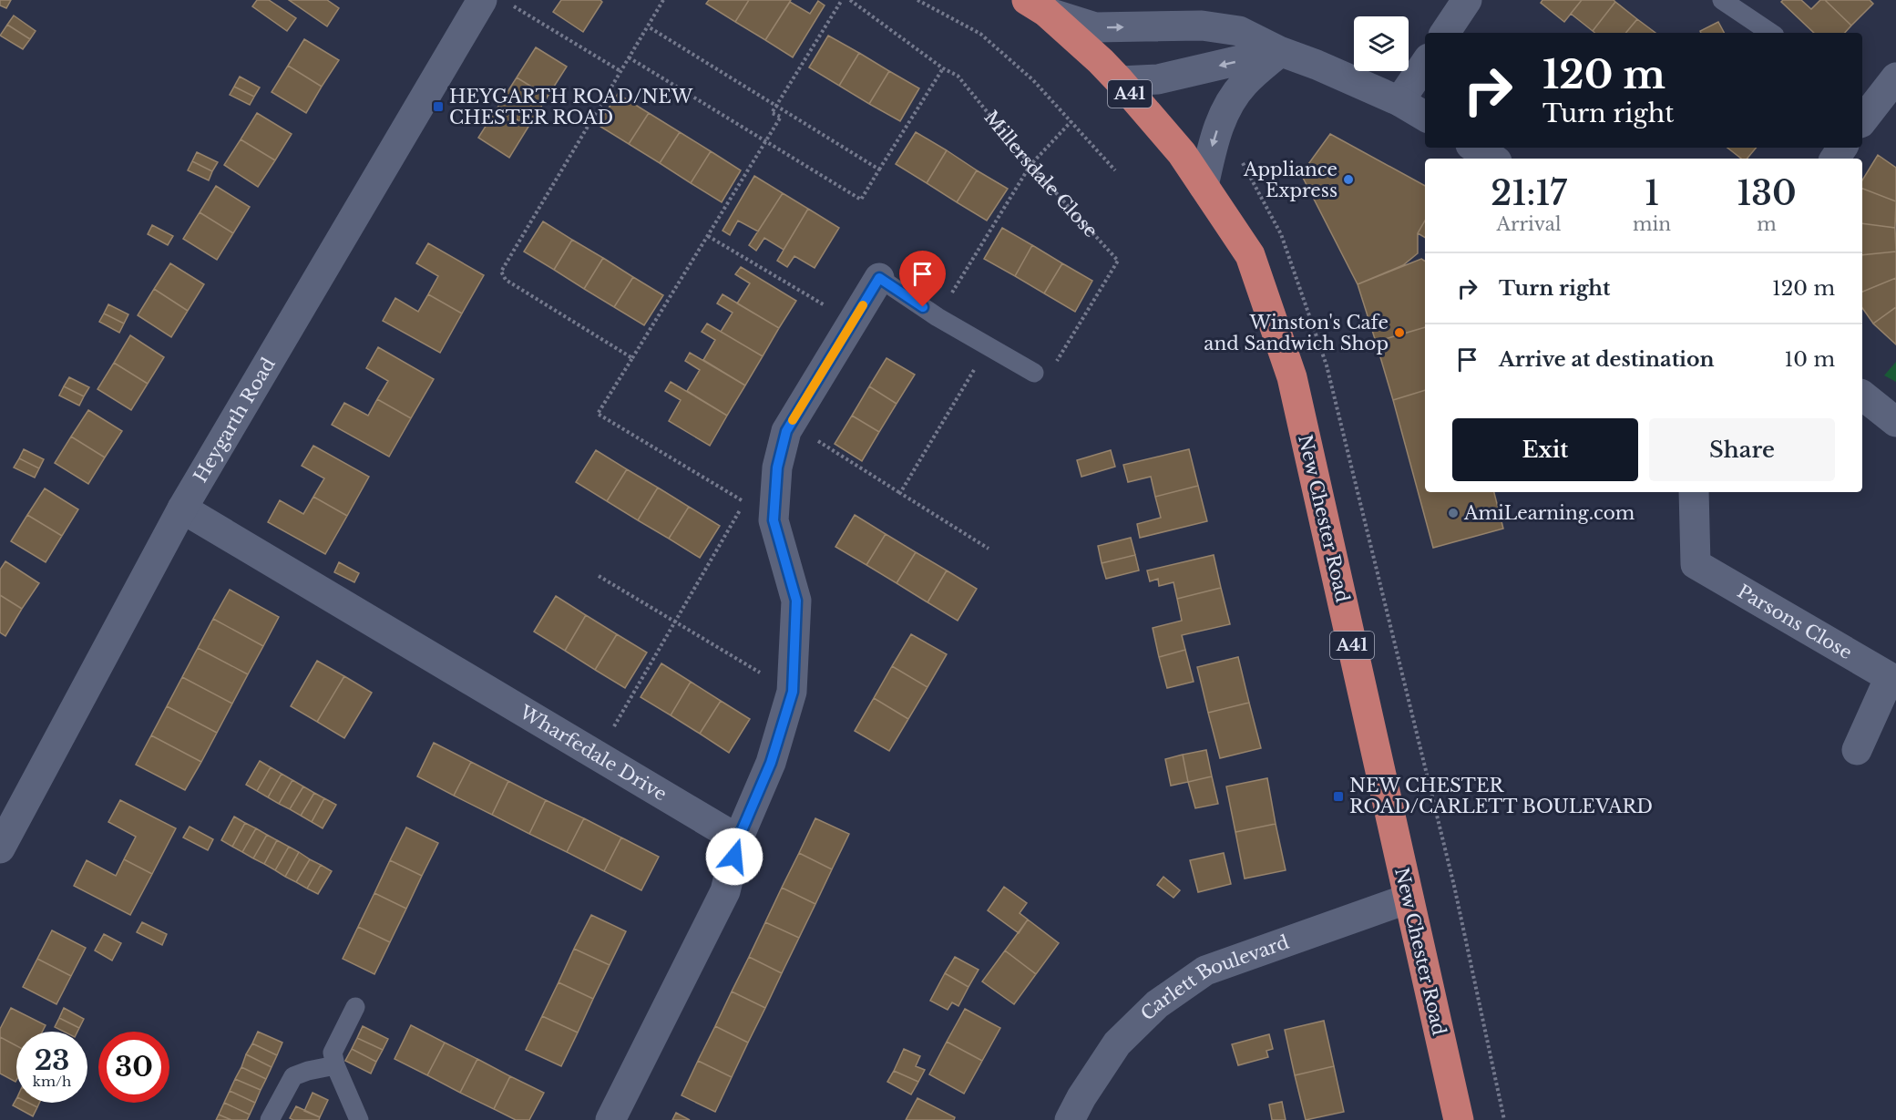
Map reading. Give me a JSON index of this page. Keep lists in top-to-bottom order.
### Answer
{
  "streets": {
    "highway": ["A41", "New Chester Road"],
    "street": [
      "Heygarth Road",
      "Parsons Close",
      "Wharfedale Drive",
      "Carlett Boulevard"
    ],
    "path": ["Millersdale Close"]
  },
  "crossings": [
    ["Heygarth Road", "Wharfedale Drive"],
    ["New Chester Road", "Carlett Boulevard"]
  ],
  "places": {
    "transit": ["HEYGARTH ROAD/NEW CHESTER ROAD", "NEW CHESTER ROAD/CARLETT BOULEVARD"],
    "other": ["Appliance Express", "Winston's Cafe and Sandwich Shop", "AmiLearning.com"]
  },
  "page": {
    "turn": ["120 m", "Turn right"],
    "eta": [
      "21:17",
      "Arrival",
      "1",
      "min",
      "130",
      "m"
    ],
    "list": [
      {
        "name": "Turn right",
        "value": "120 m"
      },
      {
        "name": "Arrive at destination",
        "value": "10 m"
      }
    ],
    "buttons": ["Exit", "Share"],
    "speed": "23 km/h",
    "limit": "30"
  }
}
